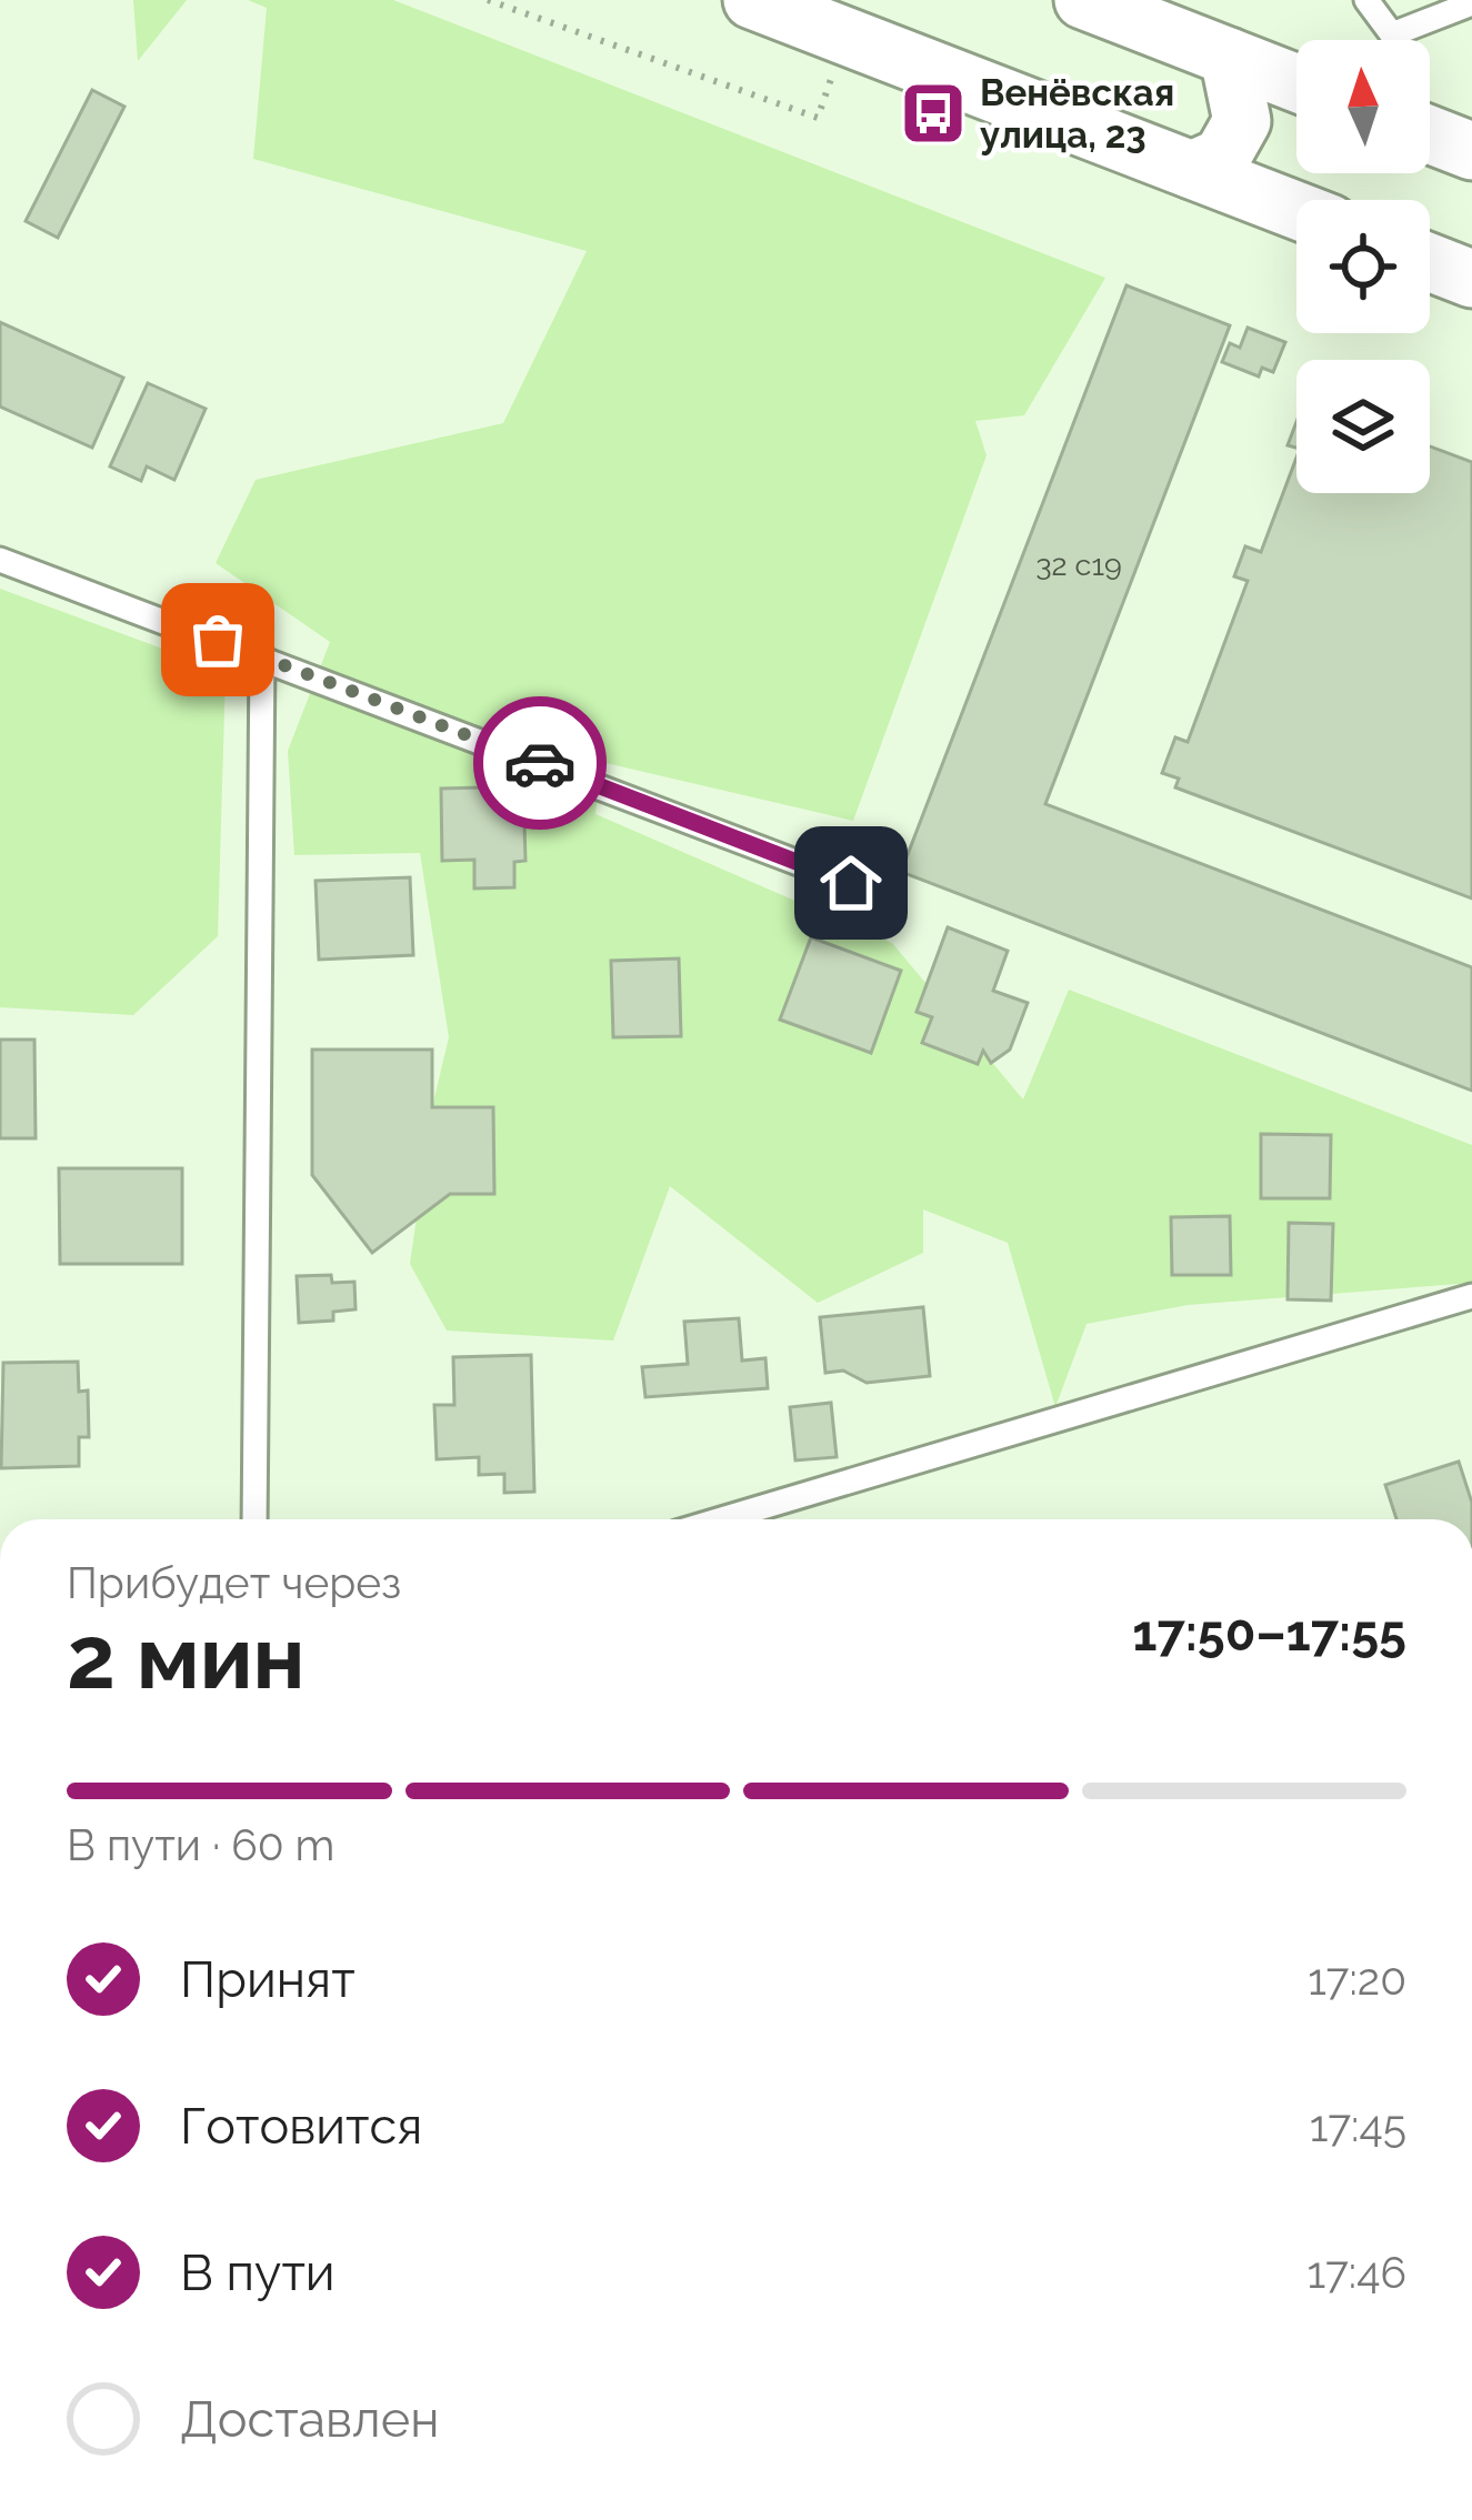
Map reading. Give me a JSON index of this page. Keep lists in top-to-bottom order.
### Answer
{
  "places": {
    "bus stop": ["Венёвская улица, 23"]
  },
  "house_numbers": ["32 с19"],
  "north": "top",
  "page": {
    "heading": ["2 мин", "Прибудет через", "17:50–17:55"],
    "bar": "В пути · 60 m",
    "list": [
      ["Принят", "17:20"],
      ["Готовится", "17:45"],
      ["В пути", "17:46"],
      "Доставлен"
    ]
  }
}
